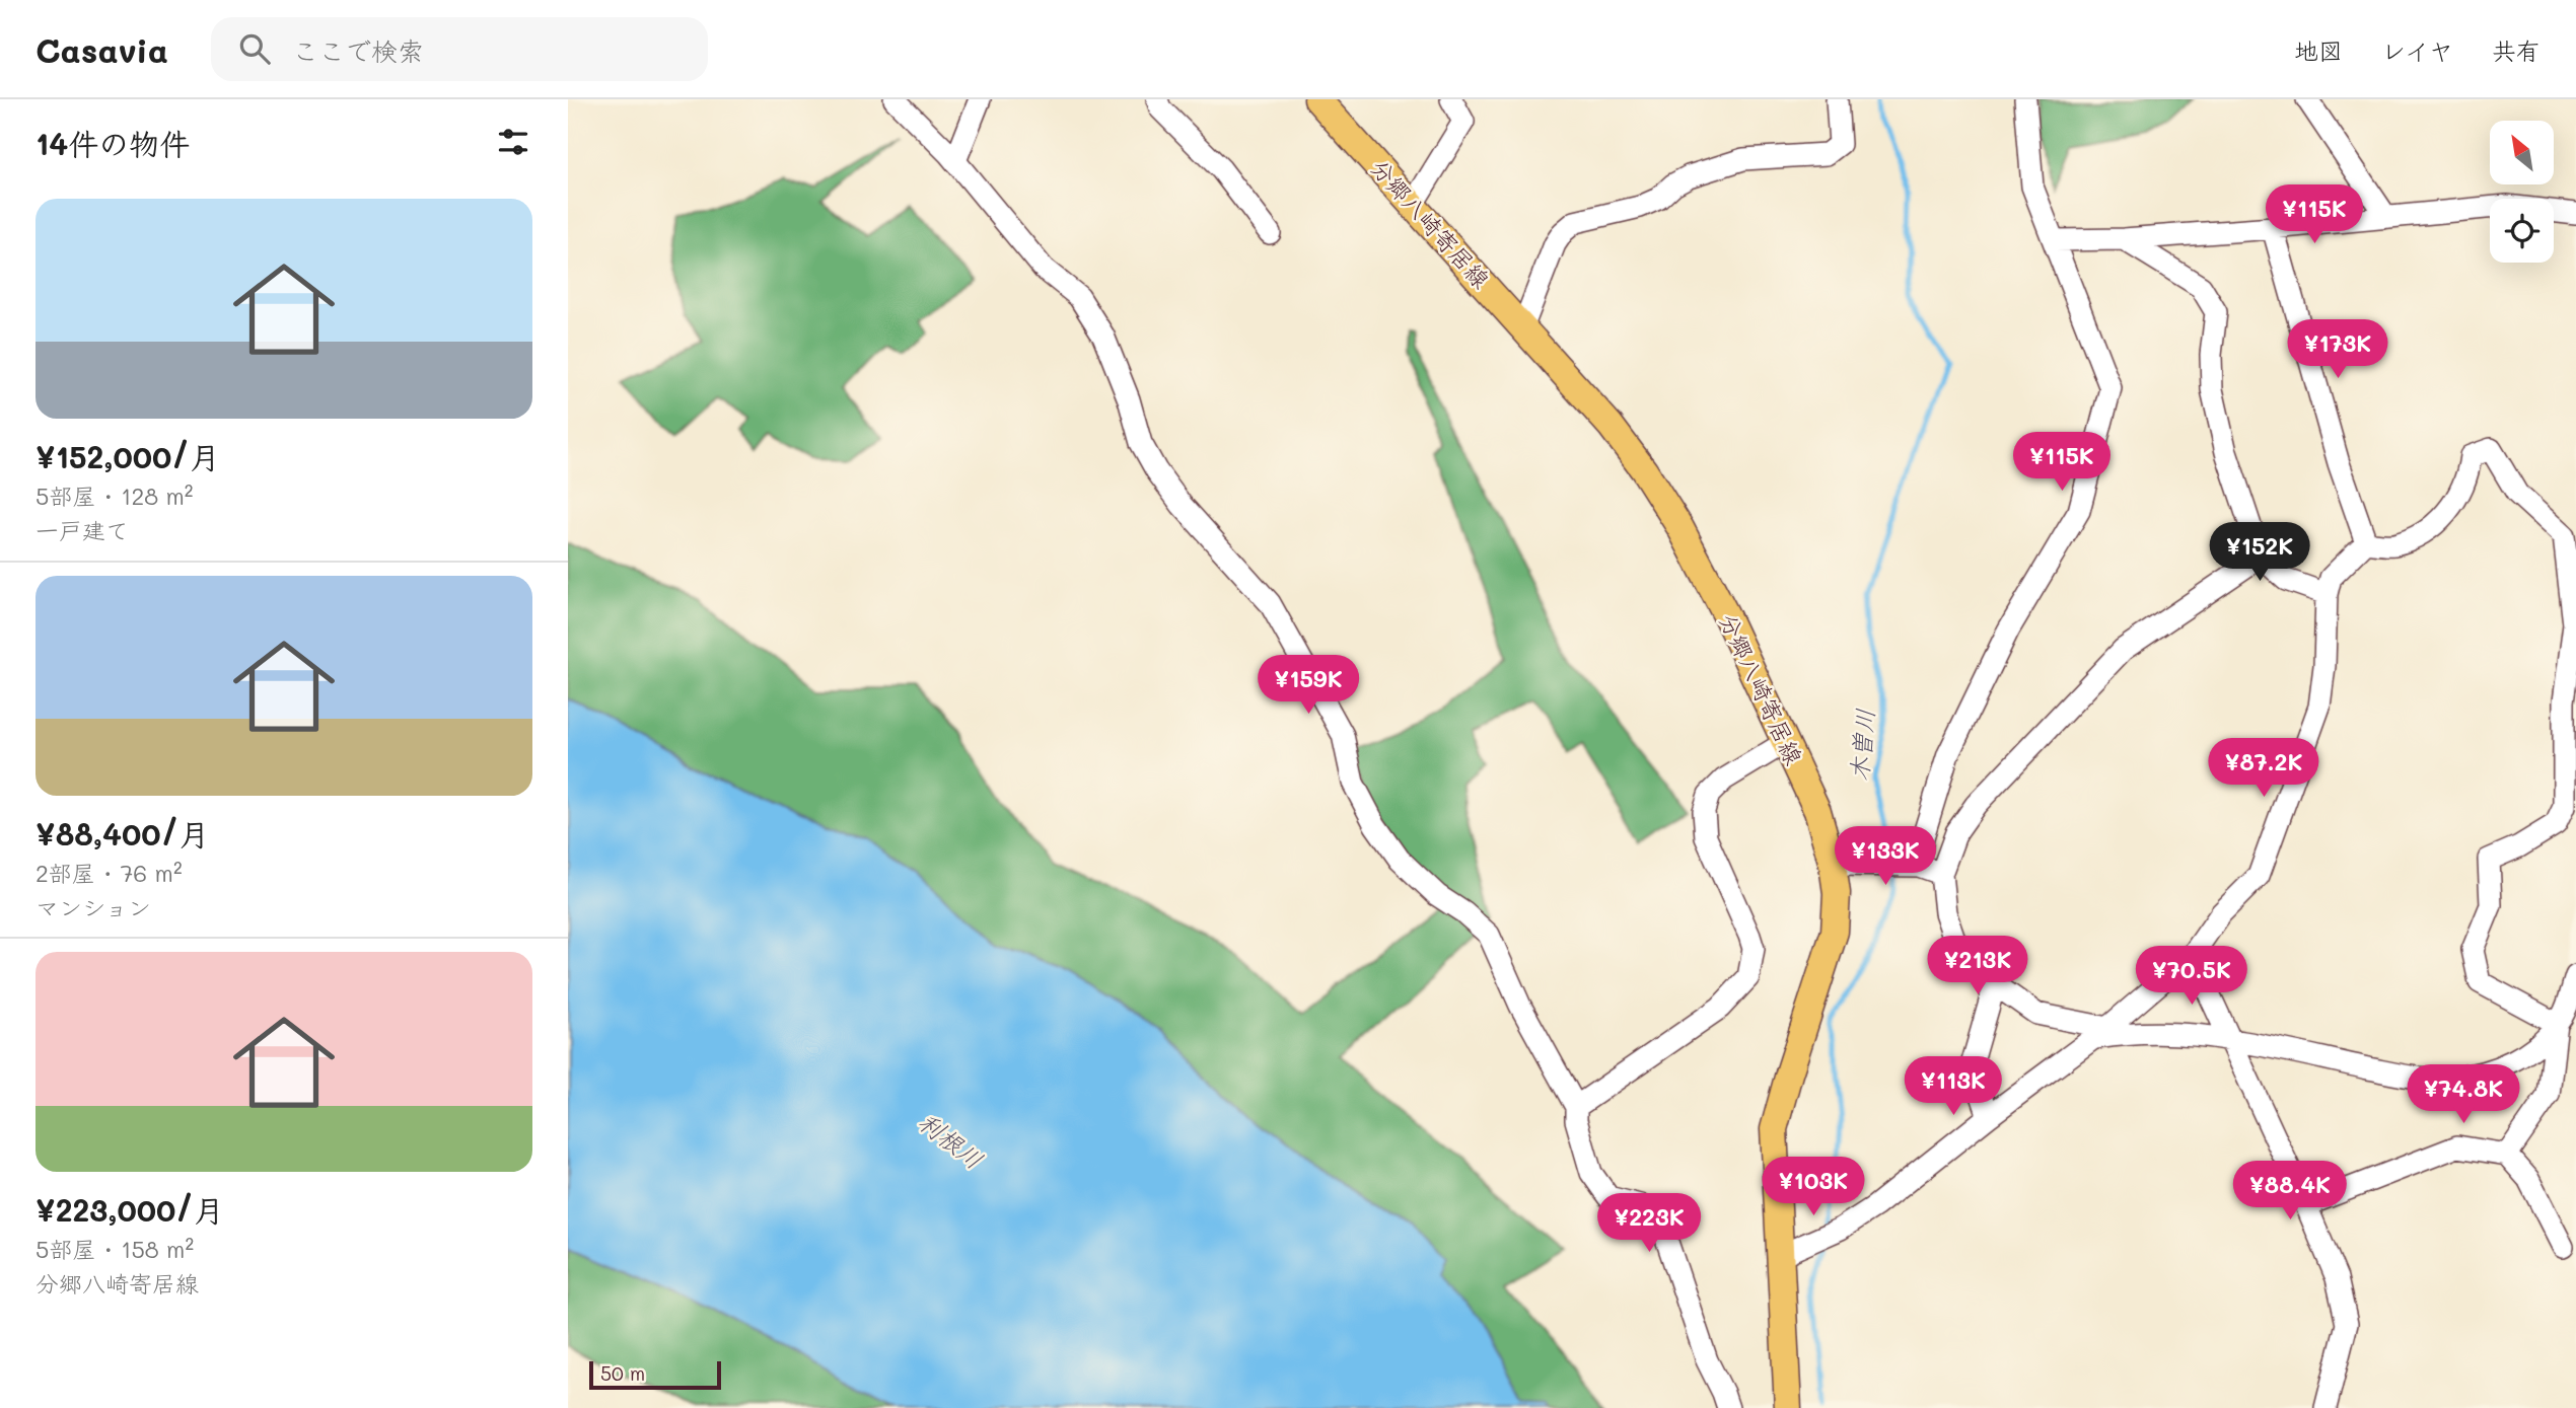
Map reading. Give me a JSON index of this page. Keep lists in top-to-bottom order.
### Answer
{
  "streets": {
    "main road": ["分郷八崎寄居線"]
  },
  "water": ["木曽川", "利根川"],
  "scale_bar": "50 m",
  "north": "top left",
  "page": {
    "header": "Casavia",
    "search": "ここで検索",
    "nav": ["地図", "レイヤ", "共有"],
    "heading": "14件の物件",
    "list": [
      {
        "name": "¥152,000/月",
        "note": "5部屋 · 128 m² · 一戸建て"
      },
      {
        "name": "¥88,400/月",
        "note": "2部屋 · 76 m² · マンション"
      },
      {
        "name": "¥223,000/月",
        "note": "5部屋 · 158 m² · 分郷八崎寄居線"
      }
    ],
    "price": [
      "¥115K",
      "¥173K",
      "¥115K",
      "¥152K",
      "¥159K",
      "¥87.2K",
      "¥133K",
      "¥213K",
      "¥70.5K",
      "¥113K",
      "¥74.8K",
      "¥103K",
      "¥88.4K",
      "¥223K"
    ],
    "scale": "50 m"
  }
}
